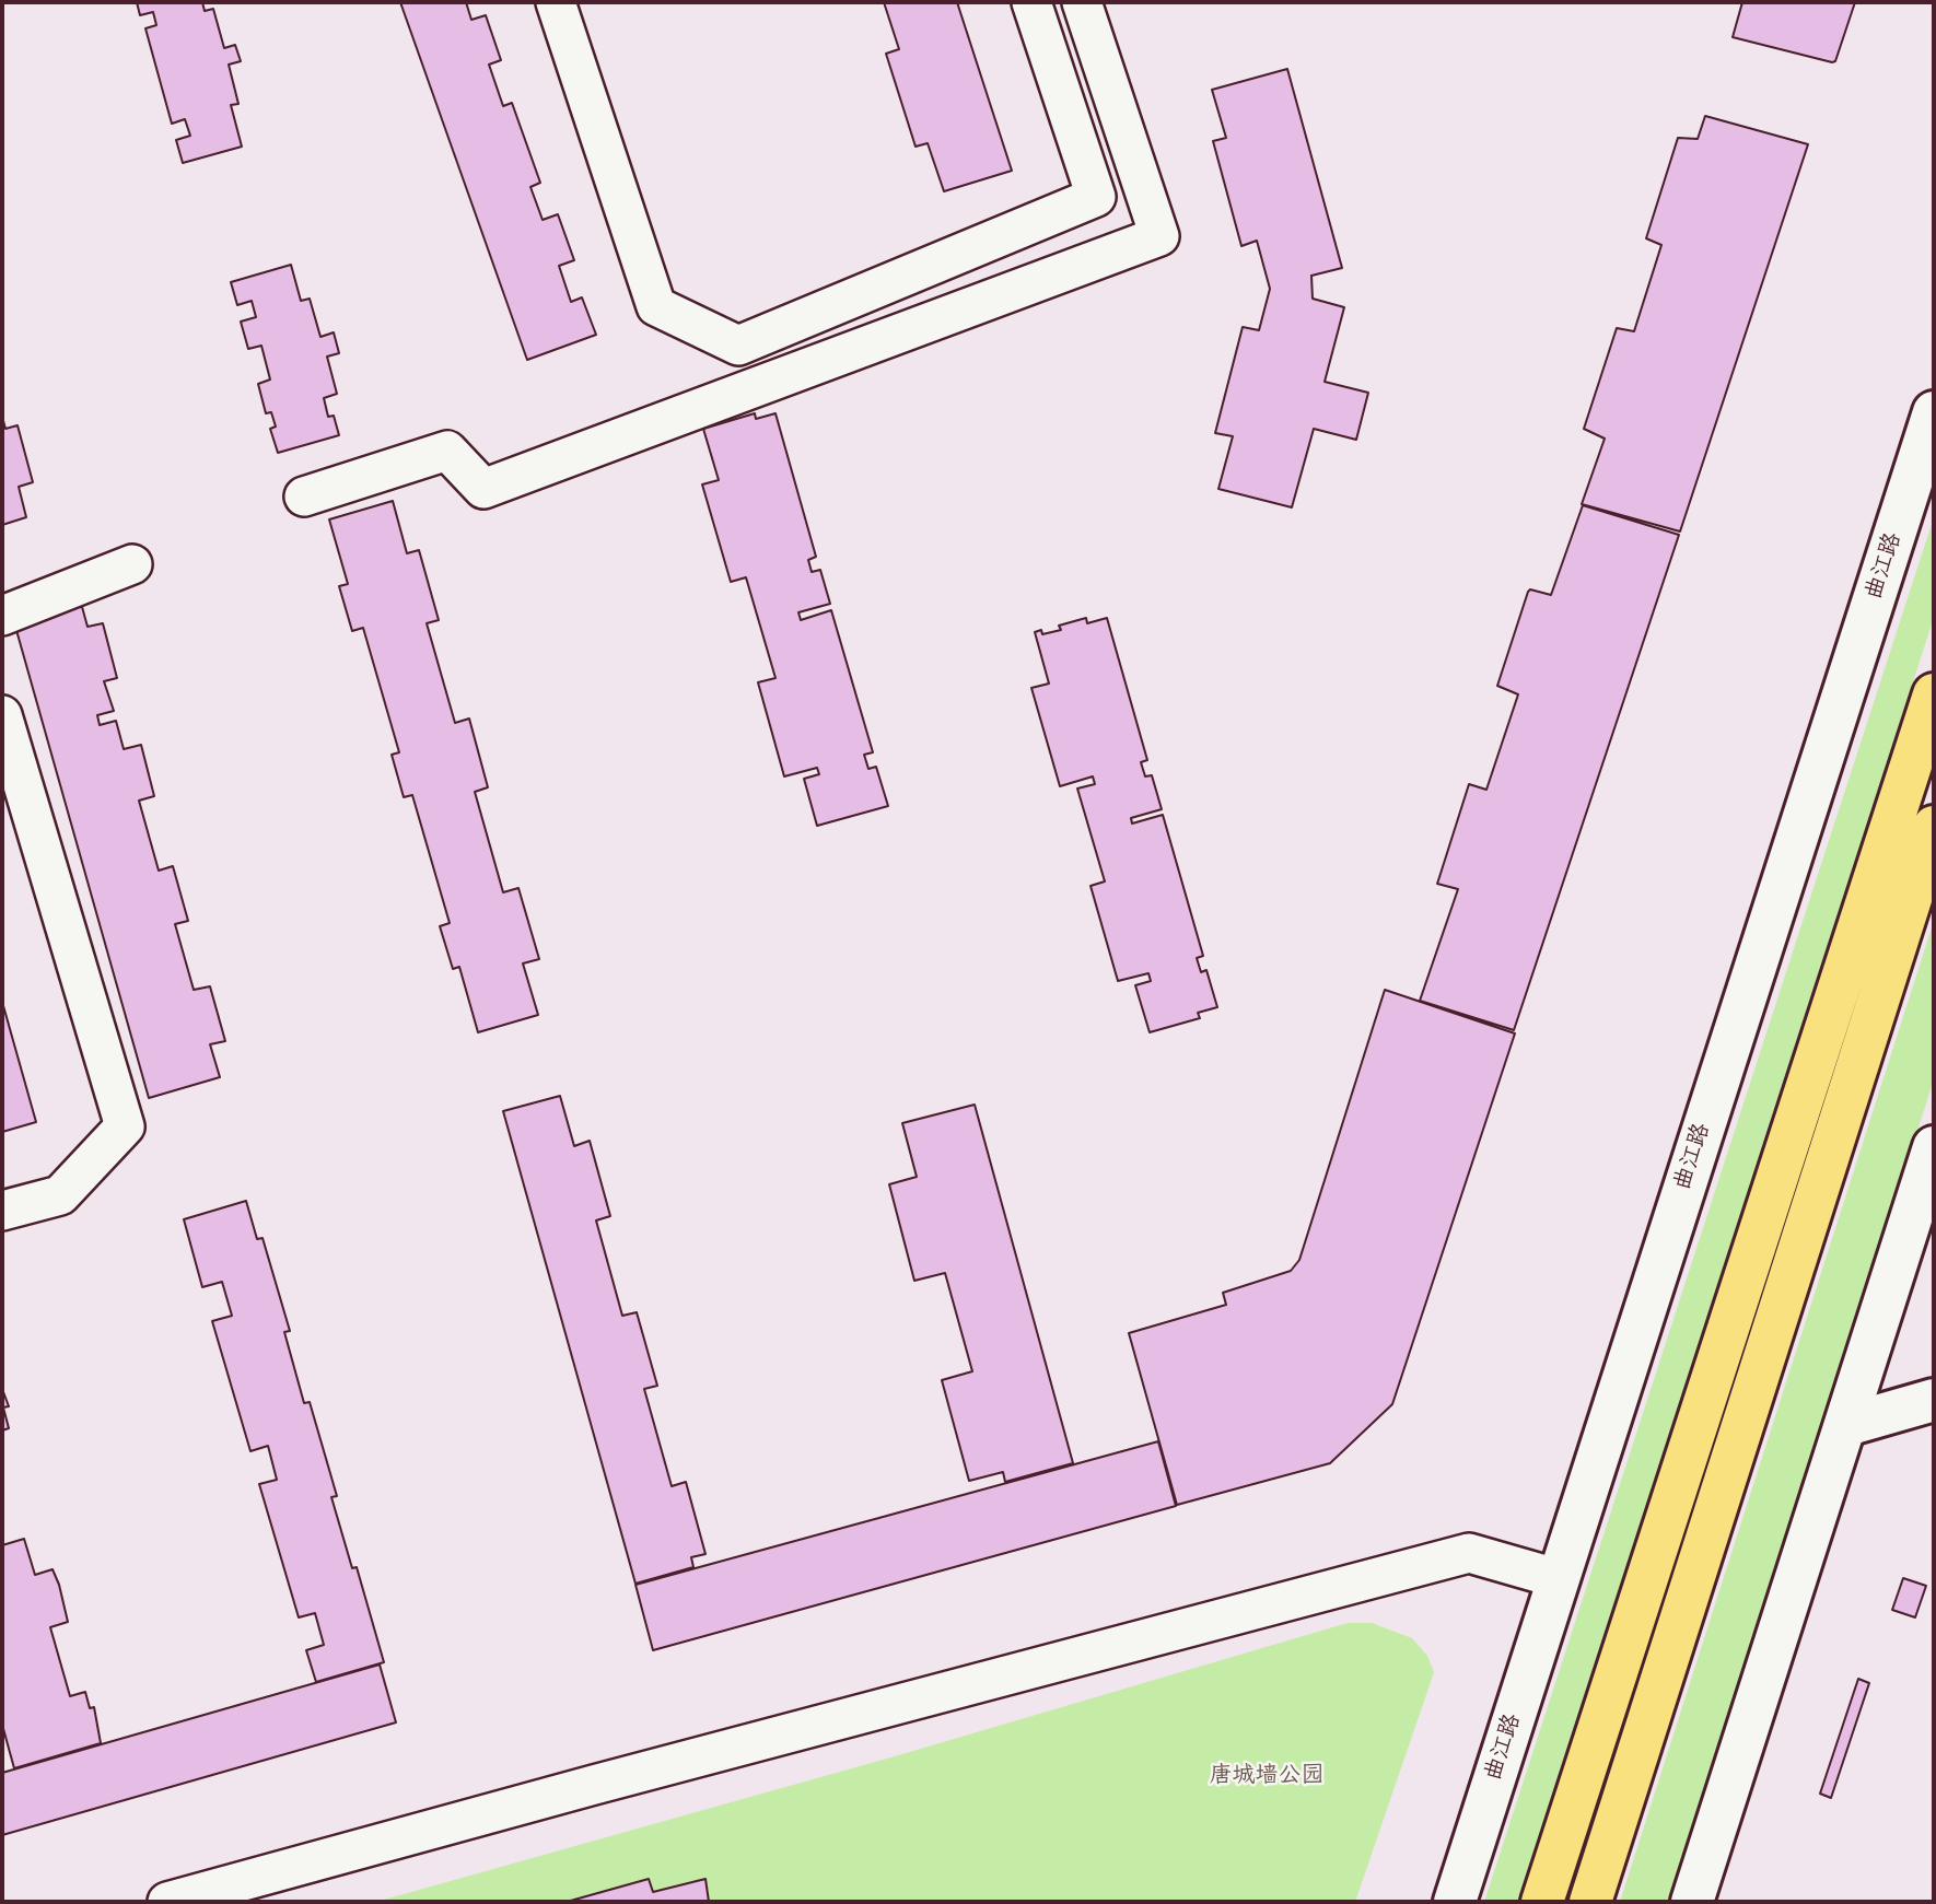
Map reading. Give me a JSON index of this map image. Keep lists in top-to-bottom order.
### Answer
{
  "streets": {
    "main road": ["曲江路"]
  },
  "parks": ["唐城墙公园"]
}
